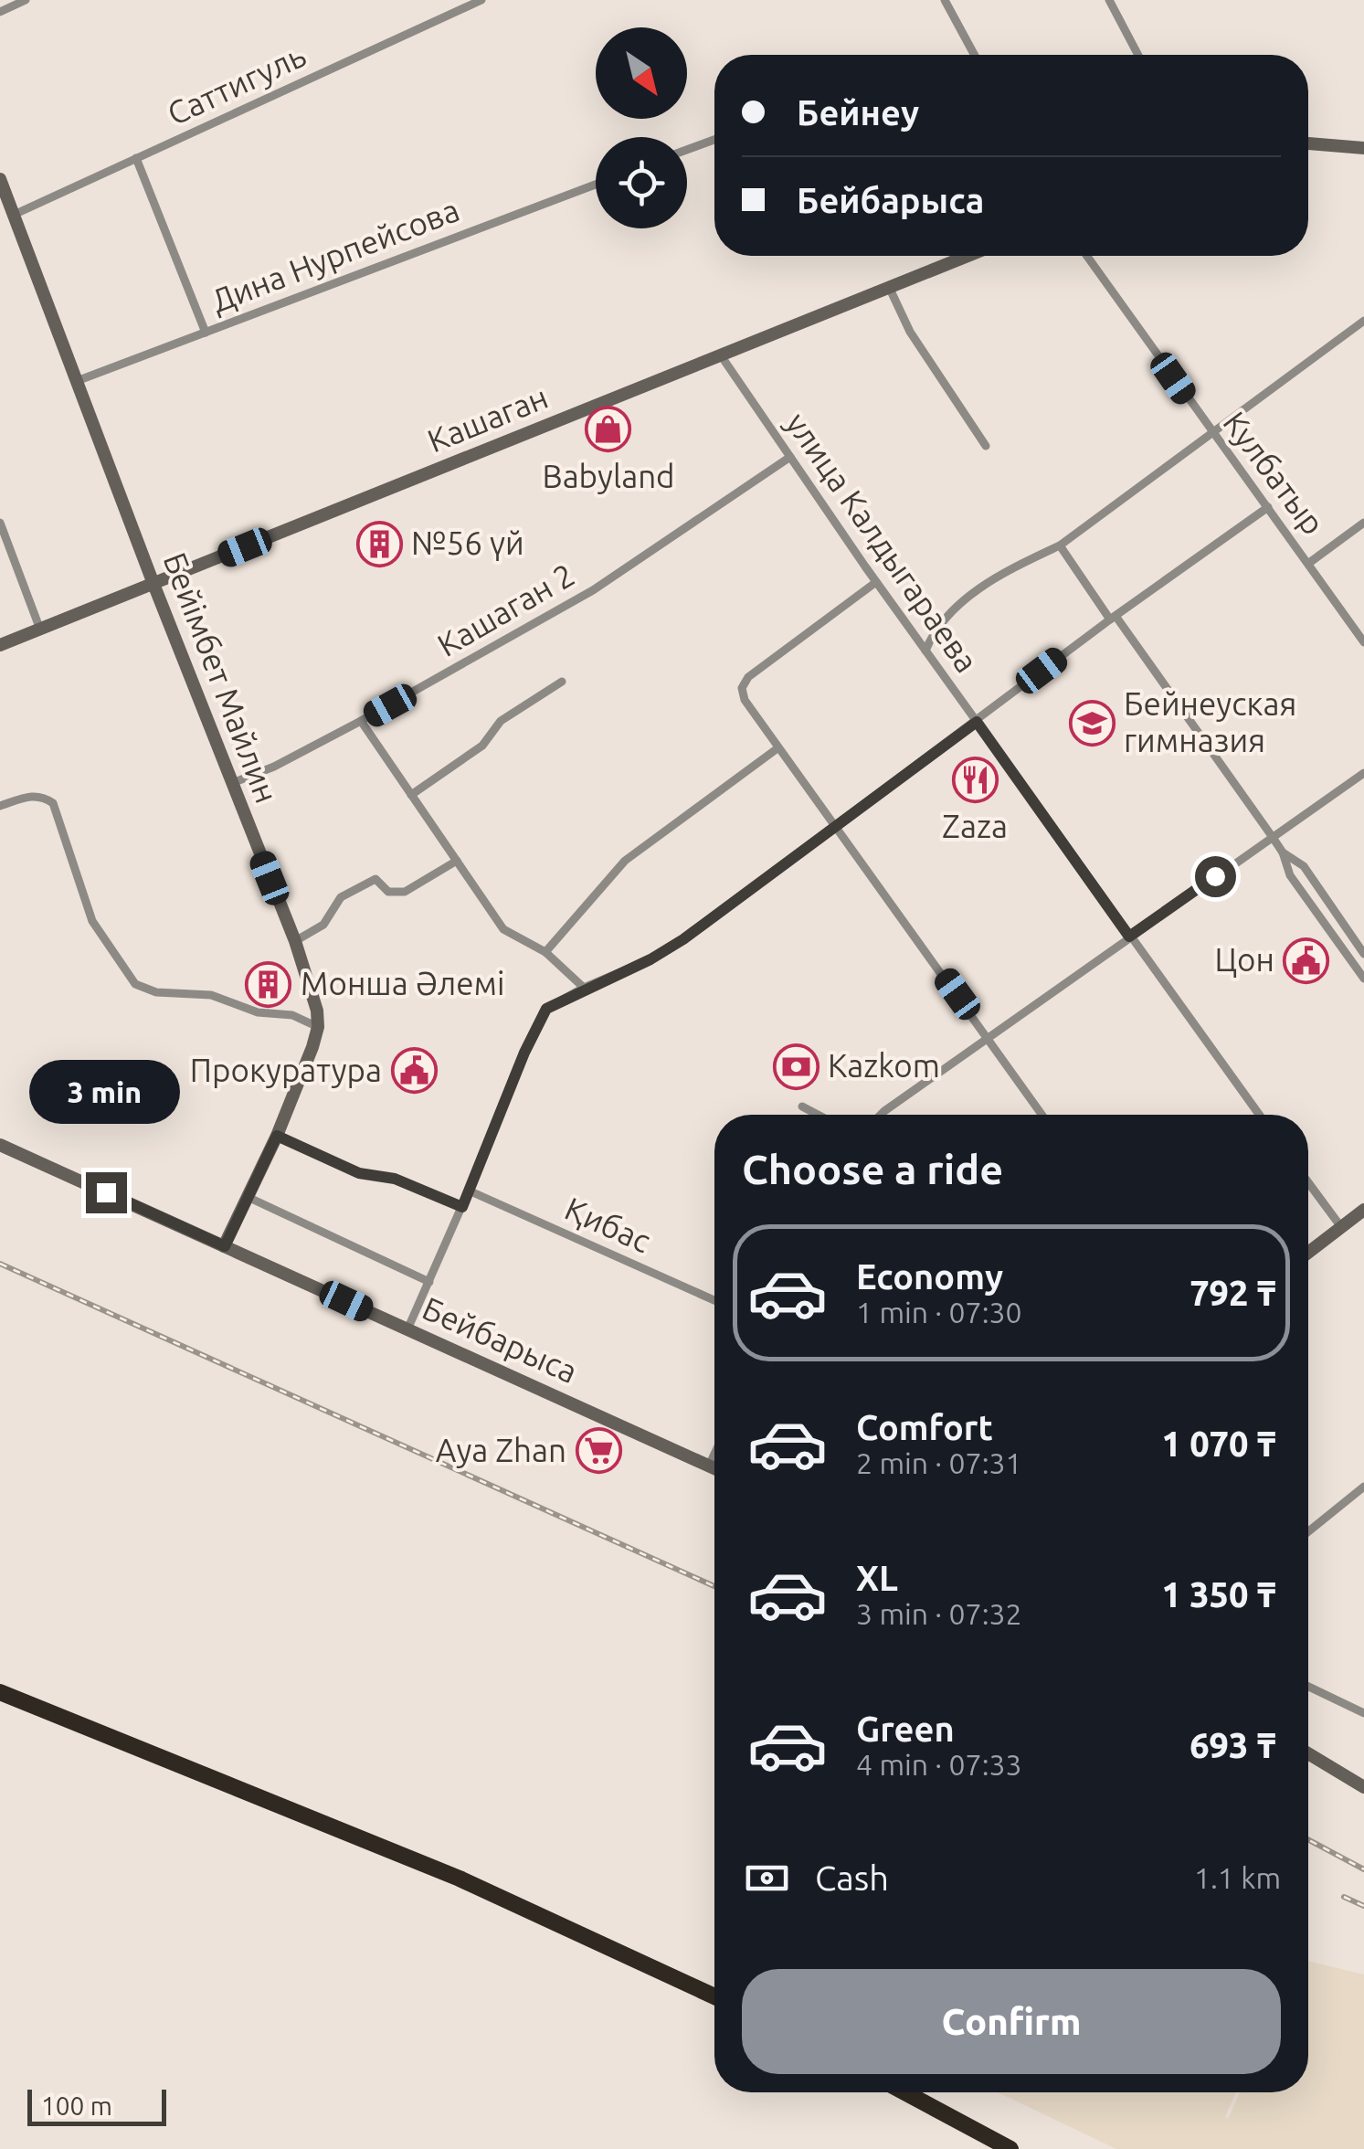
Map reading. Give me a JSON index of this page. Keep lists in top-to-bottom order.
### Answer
{
  "streets": {
    "street": [
      "Саттигуль",
      "Дина Нурпейсова",
      "Кашаган",
      "Кулбатыр",
      "улица Калдыгараева",
      "Кашаган 2",
      "Бейімбет Майлин",
      "Қибас",
      "Бейбарыса"
    ]
  },
  "crossings": [
    ["Саттигуль", "Бейімбет Майлин"],
    ["Дина Нурпейсова", "Бейімбет Майлин"],
    ["Кашаган", "улица Калдыгараева"],
    ["Кашаган", "Бейімбет Майлин"],
    ["улица Калдыгараева", "Кашаган 2"],
    ["Кашаган 2", "Бейімбет Майлин"]
  ],
  "places": {
    "shop": ["Babyland"],
    "building": ["№56 үй", "Монша Әлемі"],
    "school or university": ["Бейнеуская гимназия"],
    "restaurant": ["Zaza"],
    "public building": ["Цон", "Прокуратура"],
    "bank": ["Kazkom"],
    "supermarket": ["Aya Zhan"]
  },
  "scale_bar": "100 m",
  "north": "bottom right",
  "page": {
    "banner": ["Бейнеу", "Бейбарыса"],
    "bubble": "3 min",
    "heading": "Choose a ride",
    "list": [
      {
        "name": "Economy",
        "note": "1 min · 07:30",
        "value": "792 ₸"
      },
      {
        "name": "Comfort",
        "note": "2 min · 07:31",
        "value": "1 070 ₸"
      },
      {
        "name": "XL",
        "note": "3 min · 07:32",
        "value": "1 350 ₸"
      },
      {
        "name": "Green",
        "note": "4 min · 07:33",
        "value": "693 ₸"
      }
    ],
    "pay": ["Cash", "1.1 km"],
    "buttons": "Confirm",
    "scale": "100 m"
  }
}
